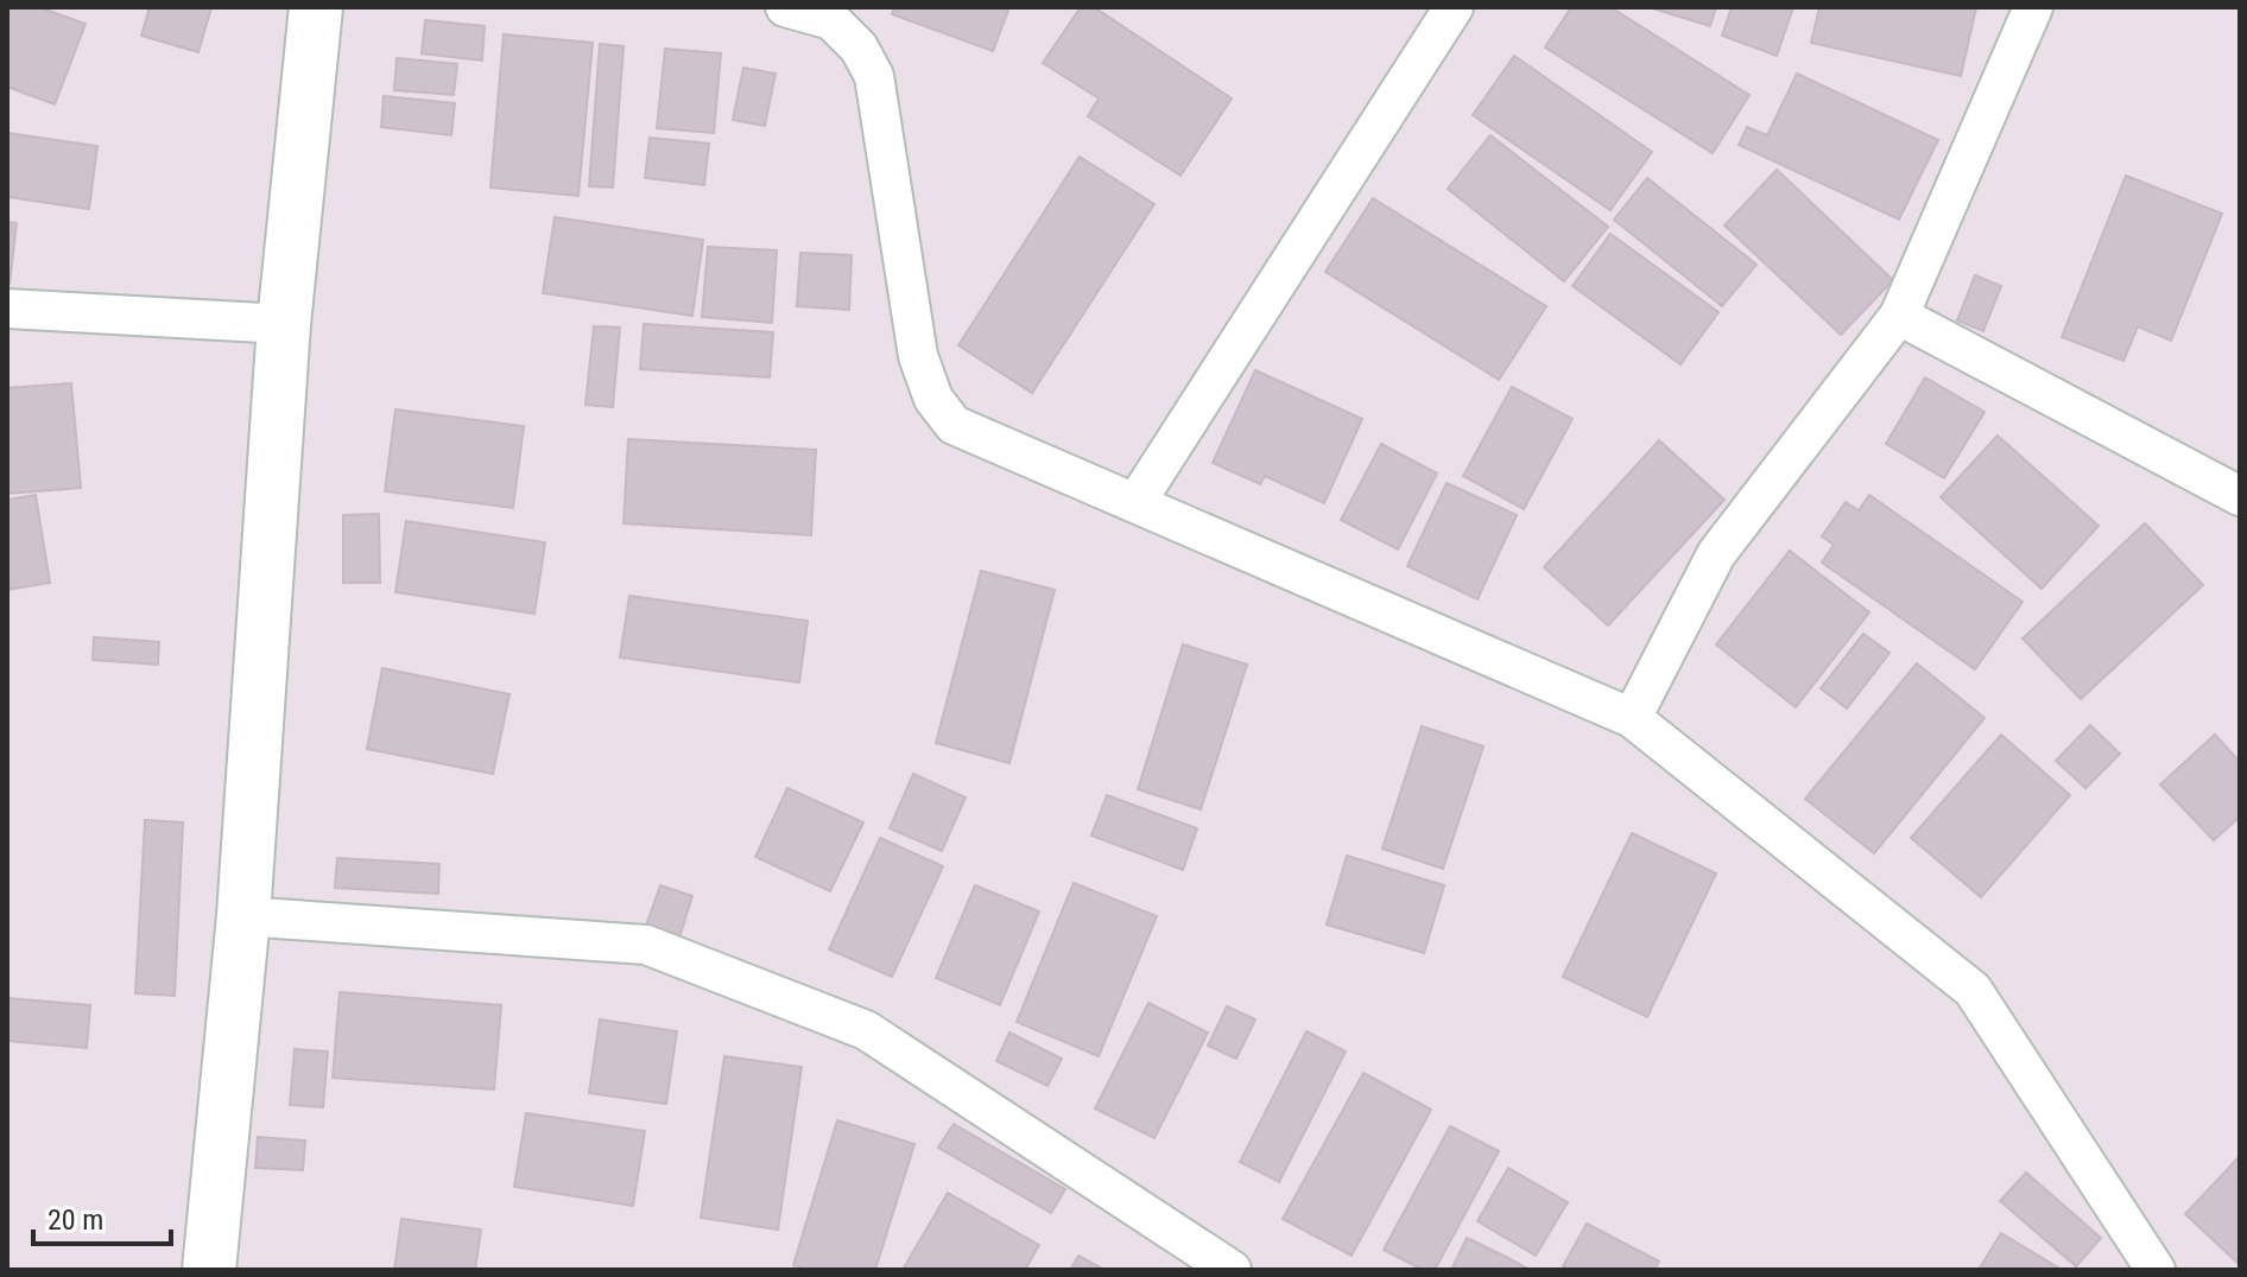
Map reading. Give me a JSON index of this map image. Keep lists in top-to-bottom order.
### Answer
{
  "scale_bar": "20 m"
}
